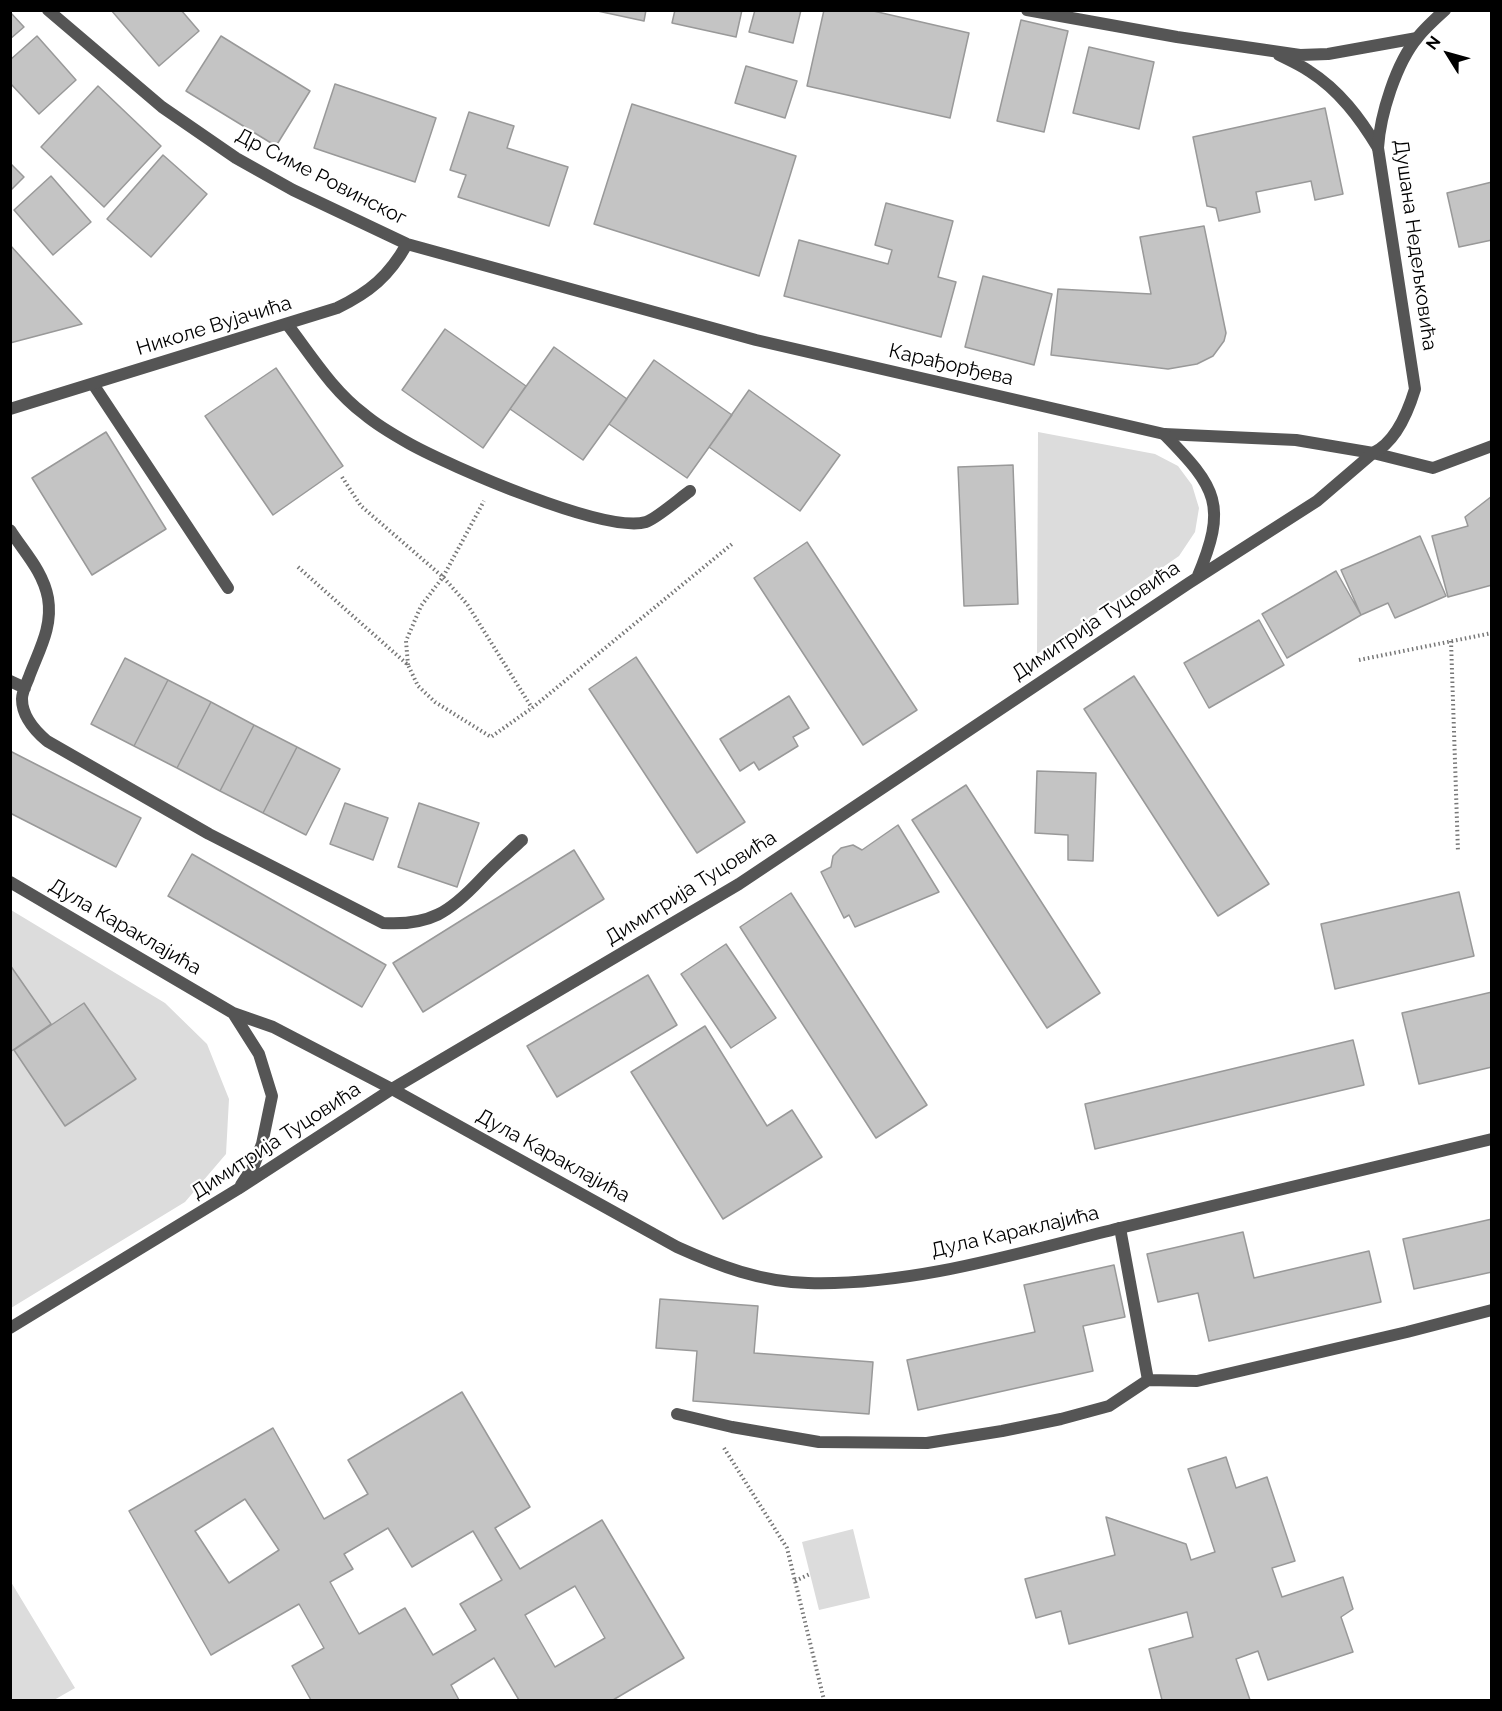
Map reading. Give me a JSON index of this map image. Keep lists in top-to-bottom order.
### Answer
{
  "streets": {
    "street": [
      "Др Симе Ровинског",
      "Душана Недељковића",
      "Николе Вујачића",
      "Карађорђева",
      "Димитрија Туцовића",
      "Дула Караклајића"
    ]
  },
  "crossings": [
    ["Др Симе Ровинског", "Николе Вујачића"],
    ["Др Симе Ровинског", "Карађорђева"],
    ["Душана Недељковића", "Карађорђева"],
    ["Душана Недељковића", "Димитрија Туцовића"],
    ["Николе Вујачића", "Карађорђева"],
    ["Карађорђева", "Димитрија Туцовића"],
    ["Димитрија Туцовића", "Дула Караклајића"]
  ],
  "north": "top left"
}
